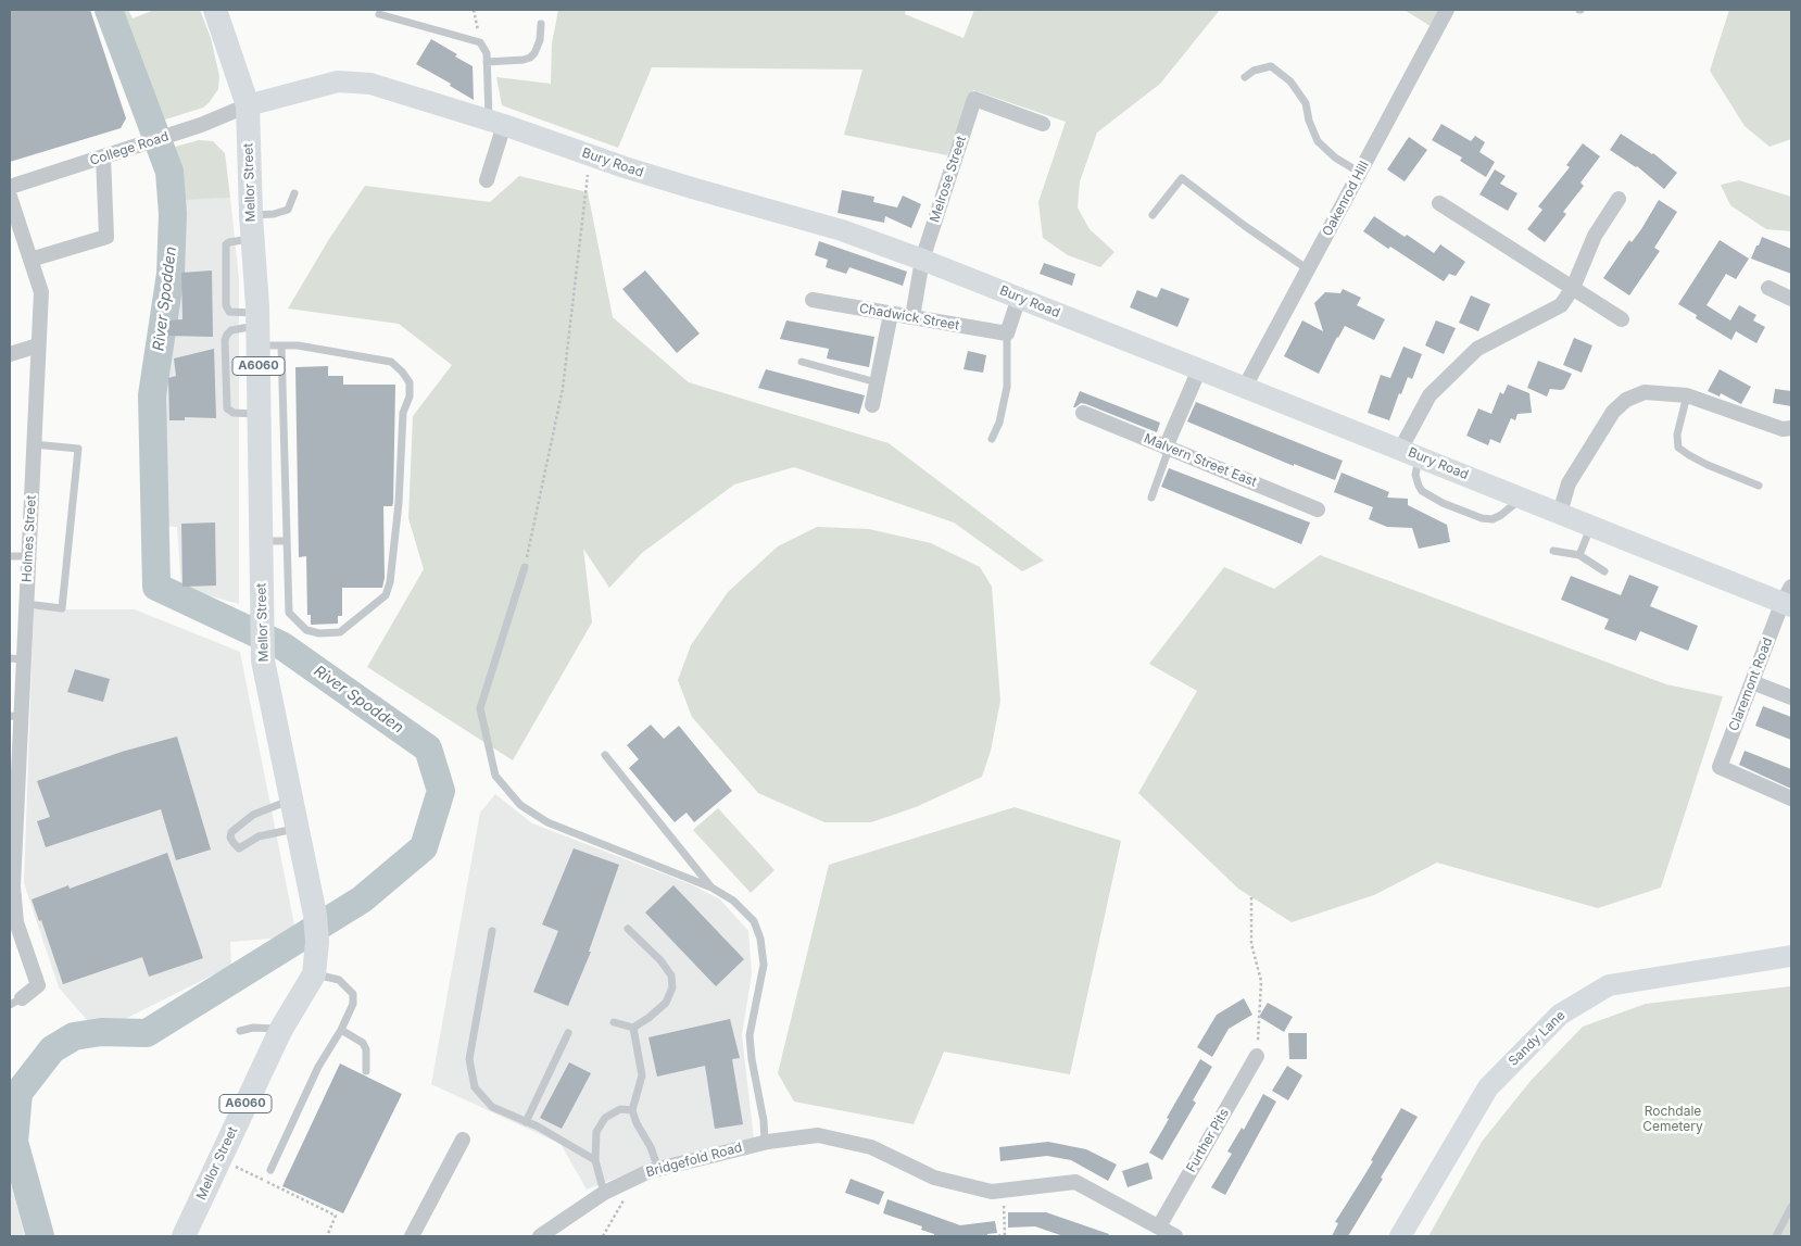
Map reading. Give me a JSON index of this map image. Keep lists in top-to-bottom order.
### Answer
{
  "streets": {
    "main road": [
      "Bury Road",
      "Mellor Street",
      "A6060",
      "Sandy Lane"
    ],
    "street": [
      "College Road",
      "Melrose Street",
      "Oakenrod Hill",
      "Chadwick Street",
      "Malvern Street East",
      "Holmes Street",
      "Claremont Road",
      "Further Pits",
      "Bridgefold Road"
    ]
  },
  "crossings": [
    ["College Road", "Bury Road"],
    ["College Road", "Mellor Street"],
    ["Bury Road", "Melrose Street"],
    ["Bury Road", "Mellor Street"],
    ["Bury Road", "Oakenrod Hill"],
    ["Bury Road", "Claremont Road"],
    ["Melrose Street", "Chadwick Street"],
    ["Further Pits", "Bridgefold Road"]
  ],
  "water": ["River Spodden"],
  "parks": ["Rochdale Cemetery"]
}
